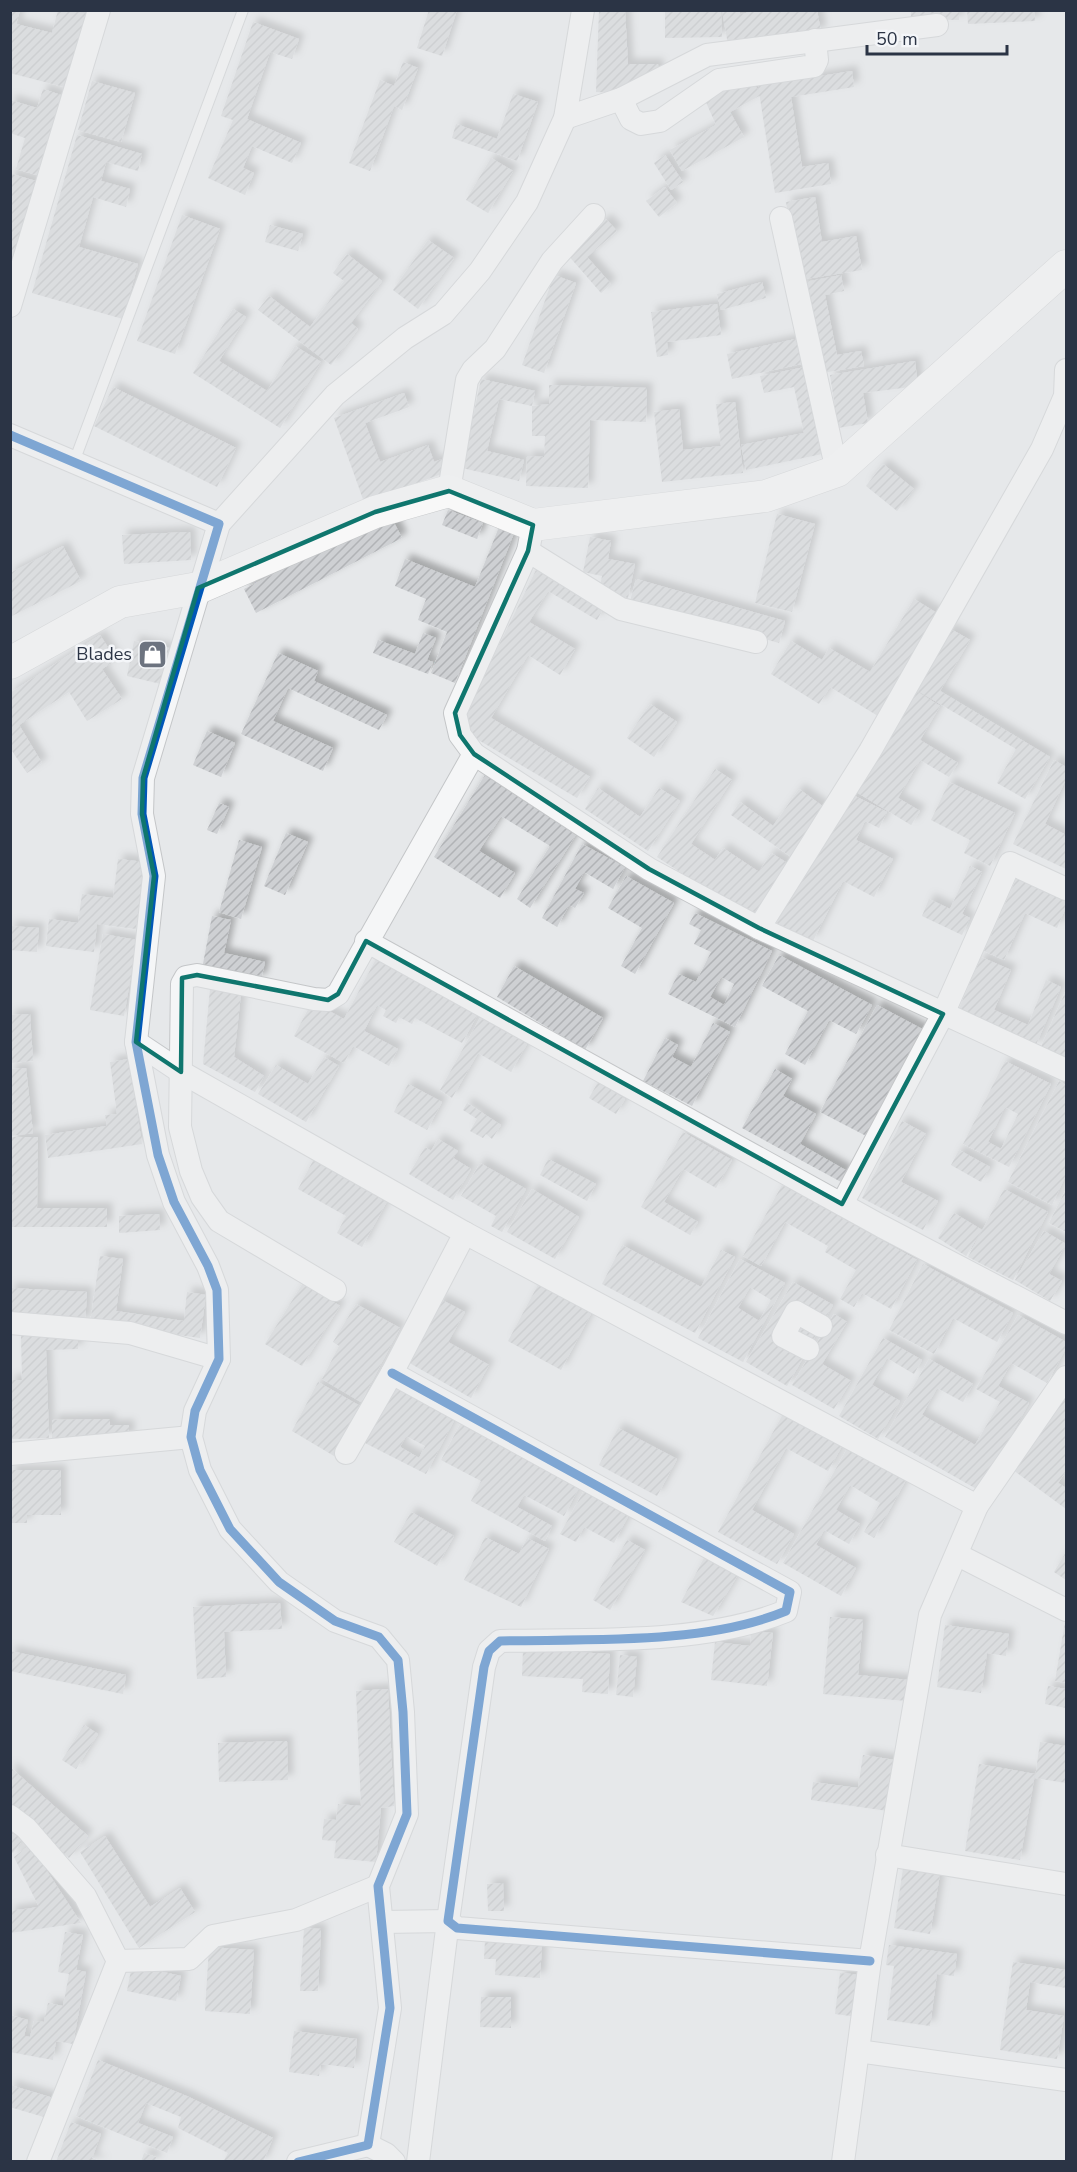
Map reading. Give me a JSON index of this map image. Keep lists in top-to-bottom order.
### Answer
{
  "places": {
    "shop": ["Blades"]
  },
  "scale_bar": "50 m"
}
